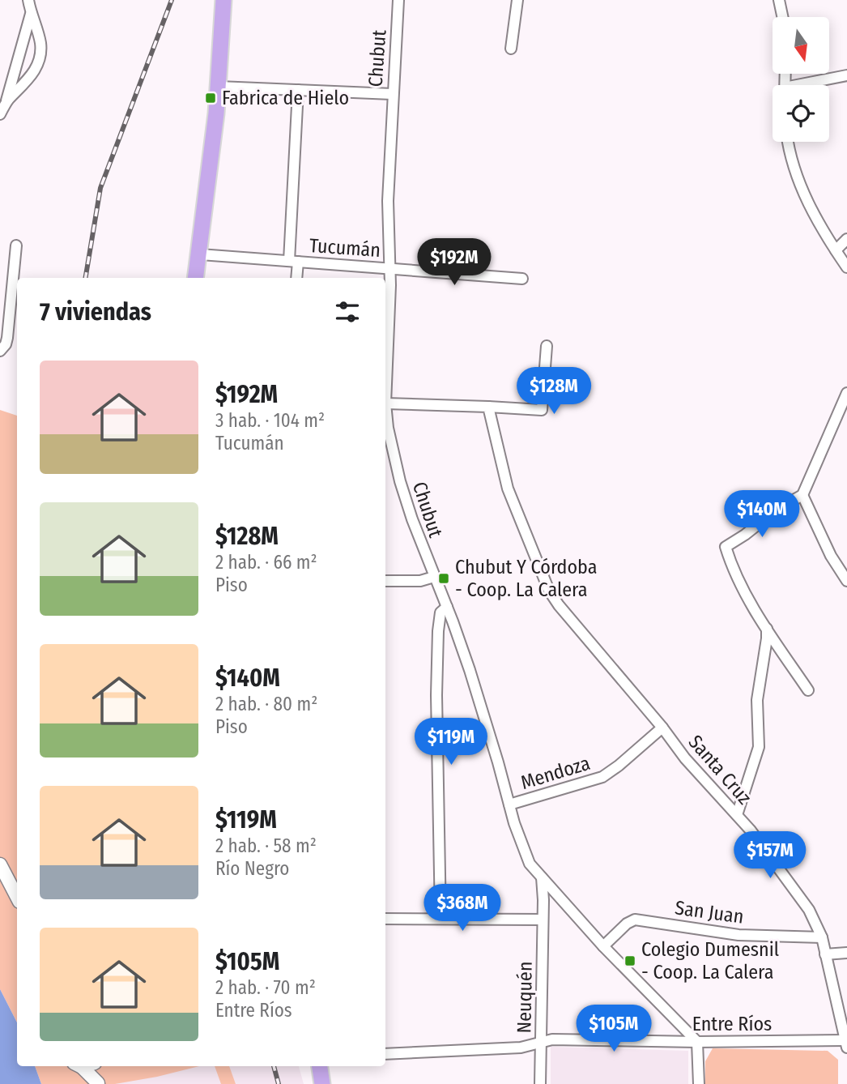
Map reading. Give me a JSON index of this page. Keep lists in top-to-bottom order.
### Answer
{
  "streets": {
    "street": [
      "Chubut",
      "Tucumán",
      "Santa Cruz",
      "Mendoza",
      "San Juan",
      "Neuquén",
      "Entre Ríos"
    ]
  },
  "crossings": [
    ["Chubut", "Tucumán"],
    ["Chubut", "Mendoza"],
    ["Chubut", "San Juan"],
    ["Chubut", "Neuquén"],
    ["Chubut", "Entre Ríos"],
    ["Santa Cruz", "Mendoza"],
    ["Santa Cruz", "San Juan"],
    ["Santa Cruz", "Entre Ríos"],
    ["Neuquén", "Entre Ríos"]
  ],
  "places": {
    "transit": ["Fabrica de Hielo", "Chubut Y Córdoba - Coop. La Calera", "Colegio Dumesnil - Coop. La Calera"]
  },
  "north": "bottom",
  "page": {
    "price": [
      "$192M",
      "$128M",
      "$140M",
      "$119M",
      "$157M",
      "$368M",
      "$105M"
    ],
    "heading": "7 viviendas",
    "list": [
      {
        "name": "$192M",
        "note": "3 hab. · 104 m² · Tucumán"
      },
      {
        "name": "$128M",
        "note": "2 hab. · 66 m² · Piso"
      },
      {
        "name": "$140M",
        "note": "2 hab. · 80 m² · Piso"
      },
      {
        "name": "$119M",
        "note": "2 hab. · 58 m² · Río Negro"
      },
      {
        "name": "$105M",
        "note": "2 hab. · 70 m² · Entre Ríos"
      }
    ]
  }
}
